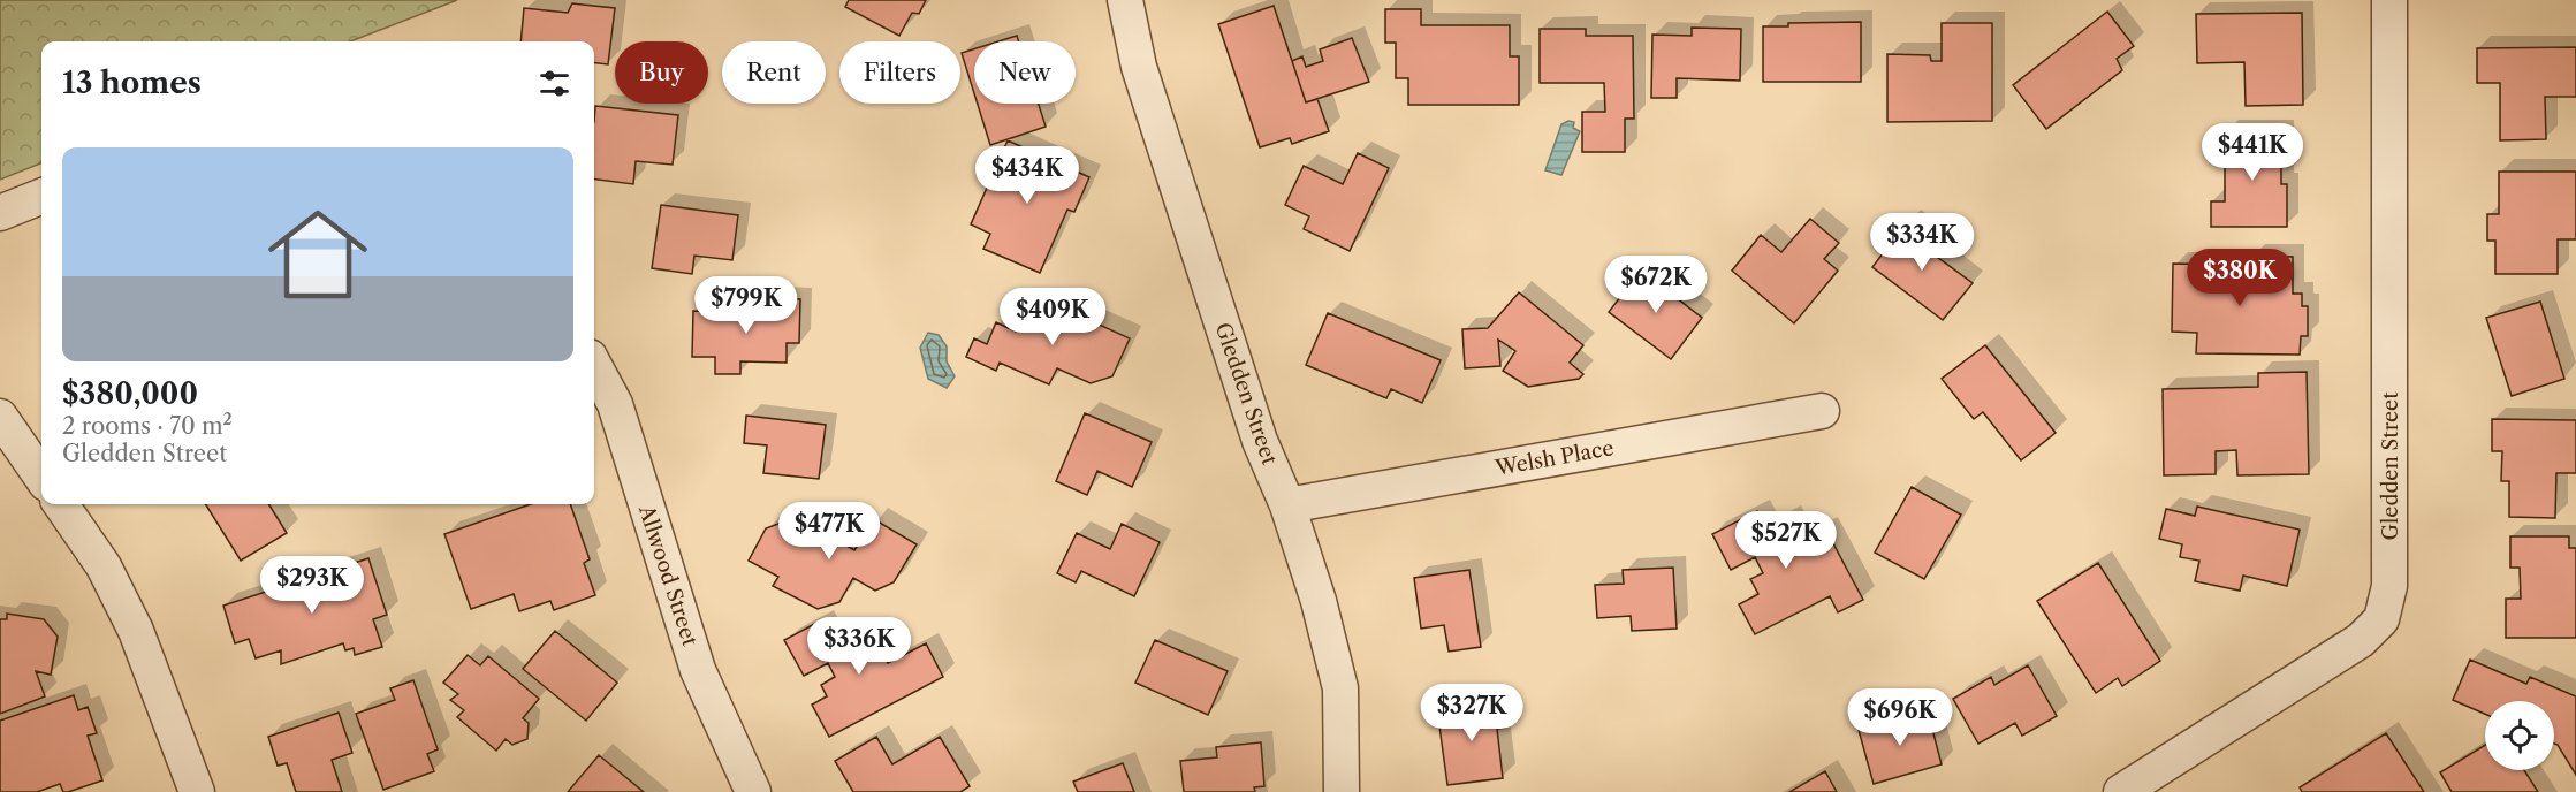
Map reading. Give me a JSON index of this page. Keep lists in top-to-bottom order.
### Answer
{
  "streets": {
    "street": ["Gledden Street", "Welsh Place", "Allwood Street"]
  },
  "crossings": [
    ["Gledden Street", "Welsh Place"]
  ],
  "page": {
    "chip": [
      "Buy",
      "Rent",
      "Filters",
      "New"
    ],
    "heading": "13 homes",
    "price": [
      "$441K",
      "$434K",
      "$334K",
      "$380K",
      "$672K",
      "$799K",
      "$409K",
      "$477K",
      "$527K",
      "$293K",
      "$336K",
      "$327K",
      "$696K"
    ],
    "list": [
      {
        "name": "$380,000",
        "note": "2 rooms · 70 m² · Gledden Street"
      }
    ]
  }
}
